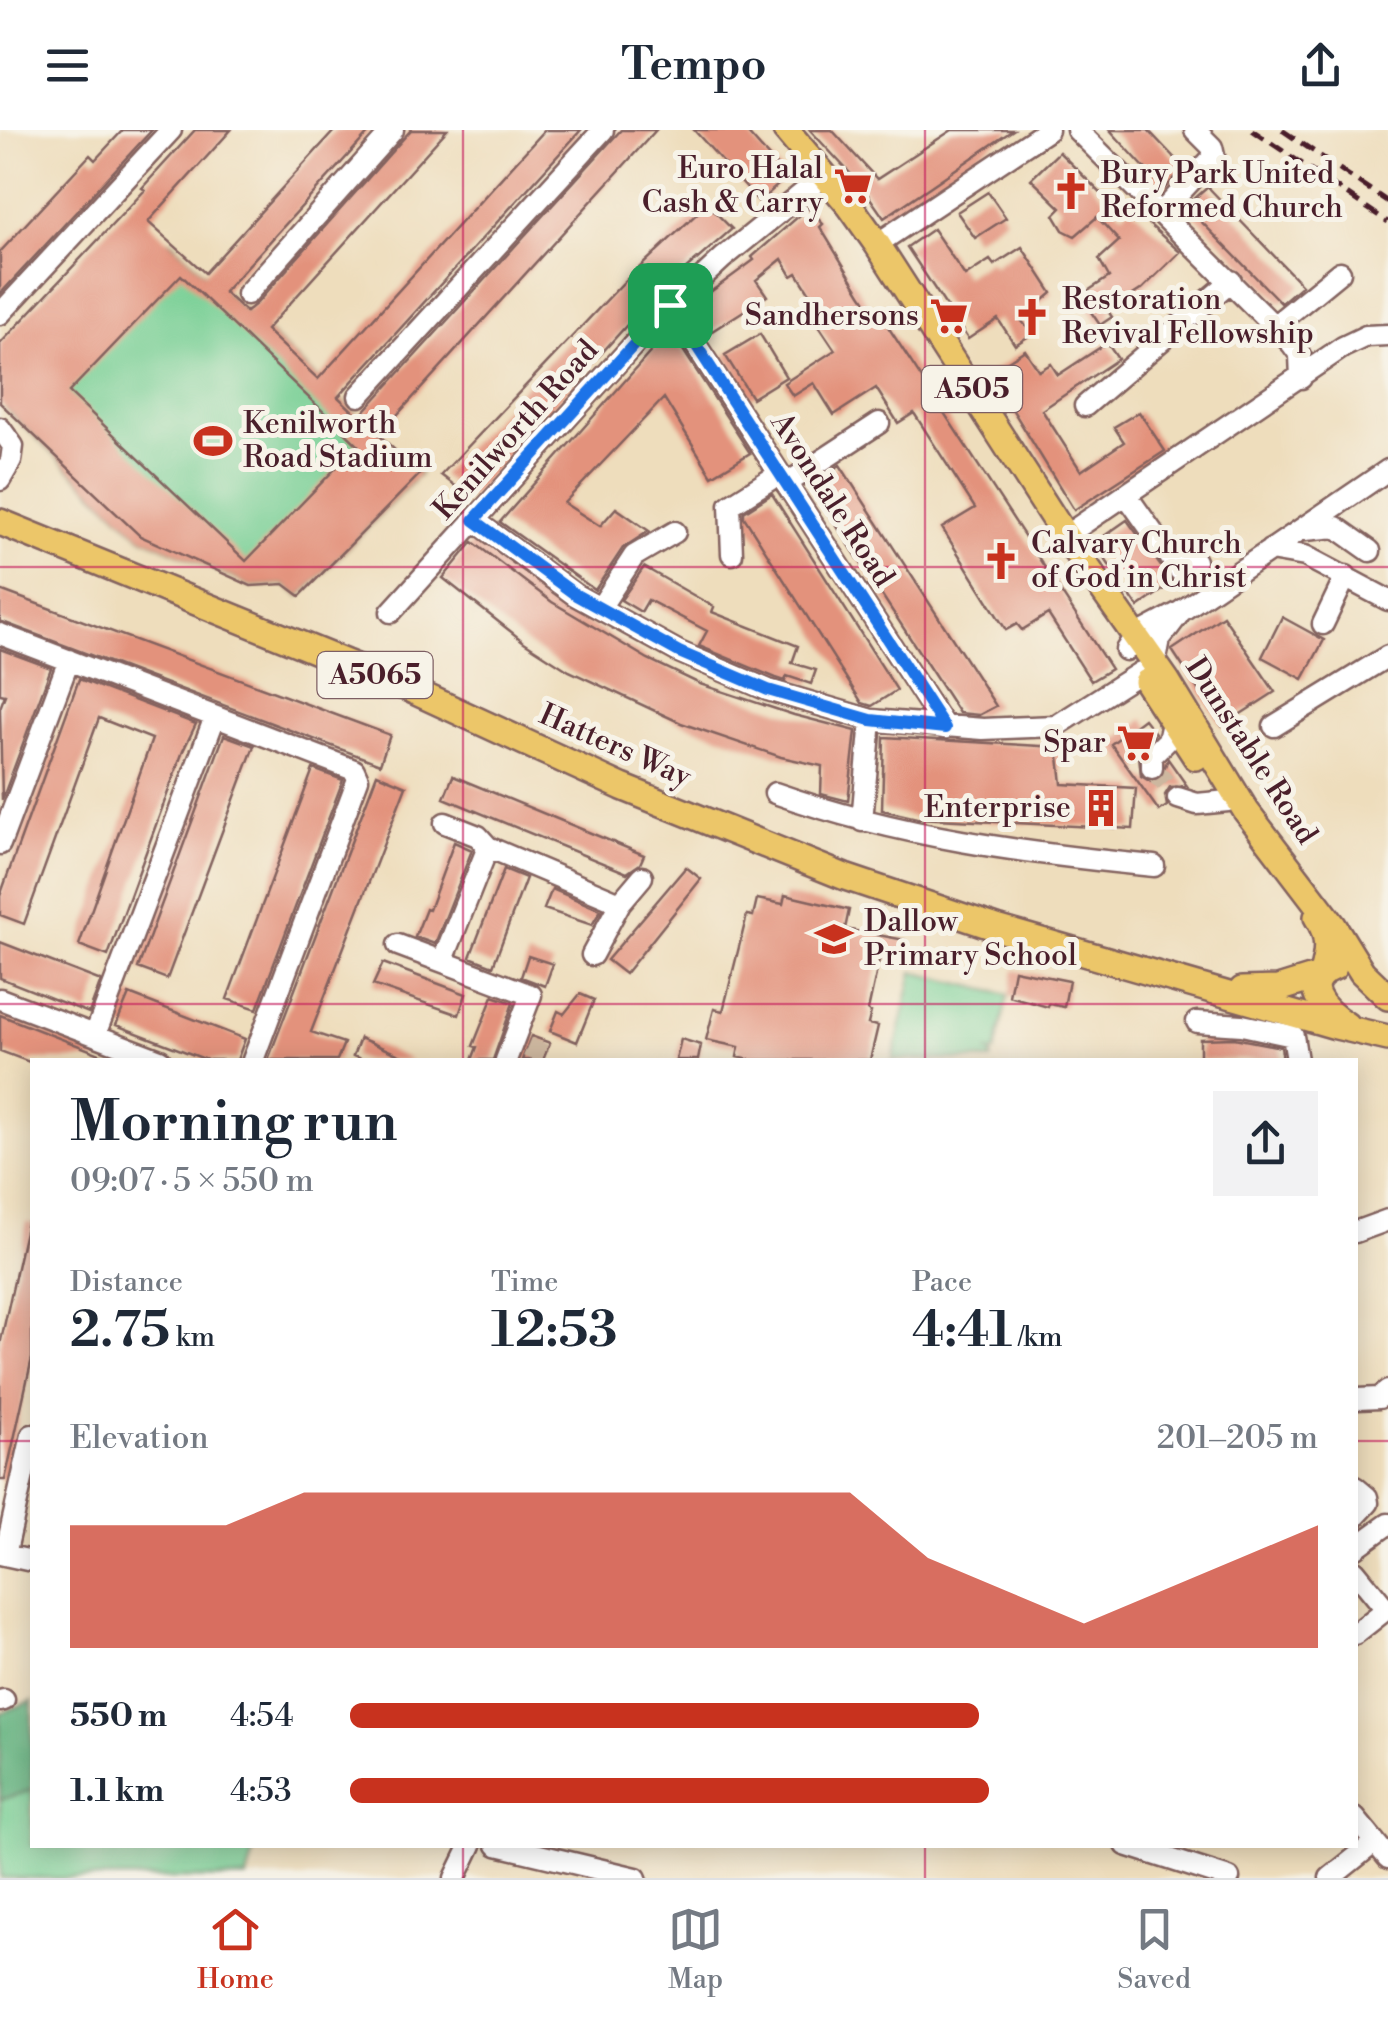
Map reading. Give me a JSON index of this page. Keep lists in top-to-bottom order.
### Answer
{
  "streets": {
    "main road": [
      "A505",
      "A5065",
      "Hatters Way",
      "Dunstable Road"
    ],
    "street": ["Kenilworth Road", "Avondale Road"]
  },
  "crossings": [
    ["Kenilworth Road", "Avondale Road"],
    ["Kenilworth Road", "Dunstable Road"],
    ["Hatters Way", "Dunstable Road"]
  ],
  "places": {
    "supermarket": ["Euro Halal Cash & Carry", "Sandhersons", "Spar"],
    "church": ["Bury Park United Reformed Church", "Restoration Revival Fellowship", "Calvary Church of God in Christ"],
    "sports": ["Kenilworth Road Stadium"],
    "building": ["Enterprise"],
    "school or university": ["Dallow Primary School"]
  },
  "page": {
    "header": "Tempo",
    "heading": ["Morning run", "09:07 · 5 × 550 m"],
    "stats": [
      ["Distance", "2.75 km"],
      ["Time", "12:53"],
      ["Pace", "4:41 /km"]
    ],
    "chart": ["Elevation", "201–205 m"],
    "list": [
      {
        "name": "550 m",
        "note": "4:54"
      },
      {
        "name": "1.1 km",
        "note": "4:53"
      }
    ],
    "tabs": ["Home", "Map", "Saved"]
  }
}
